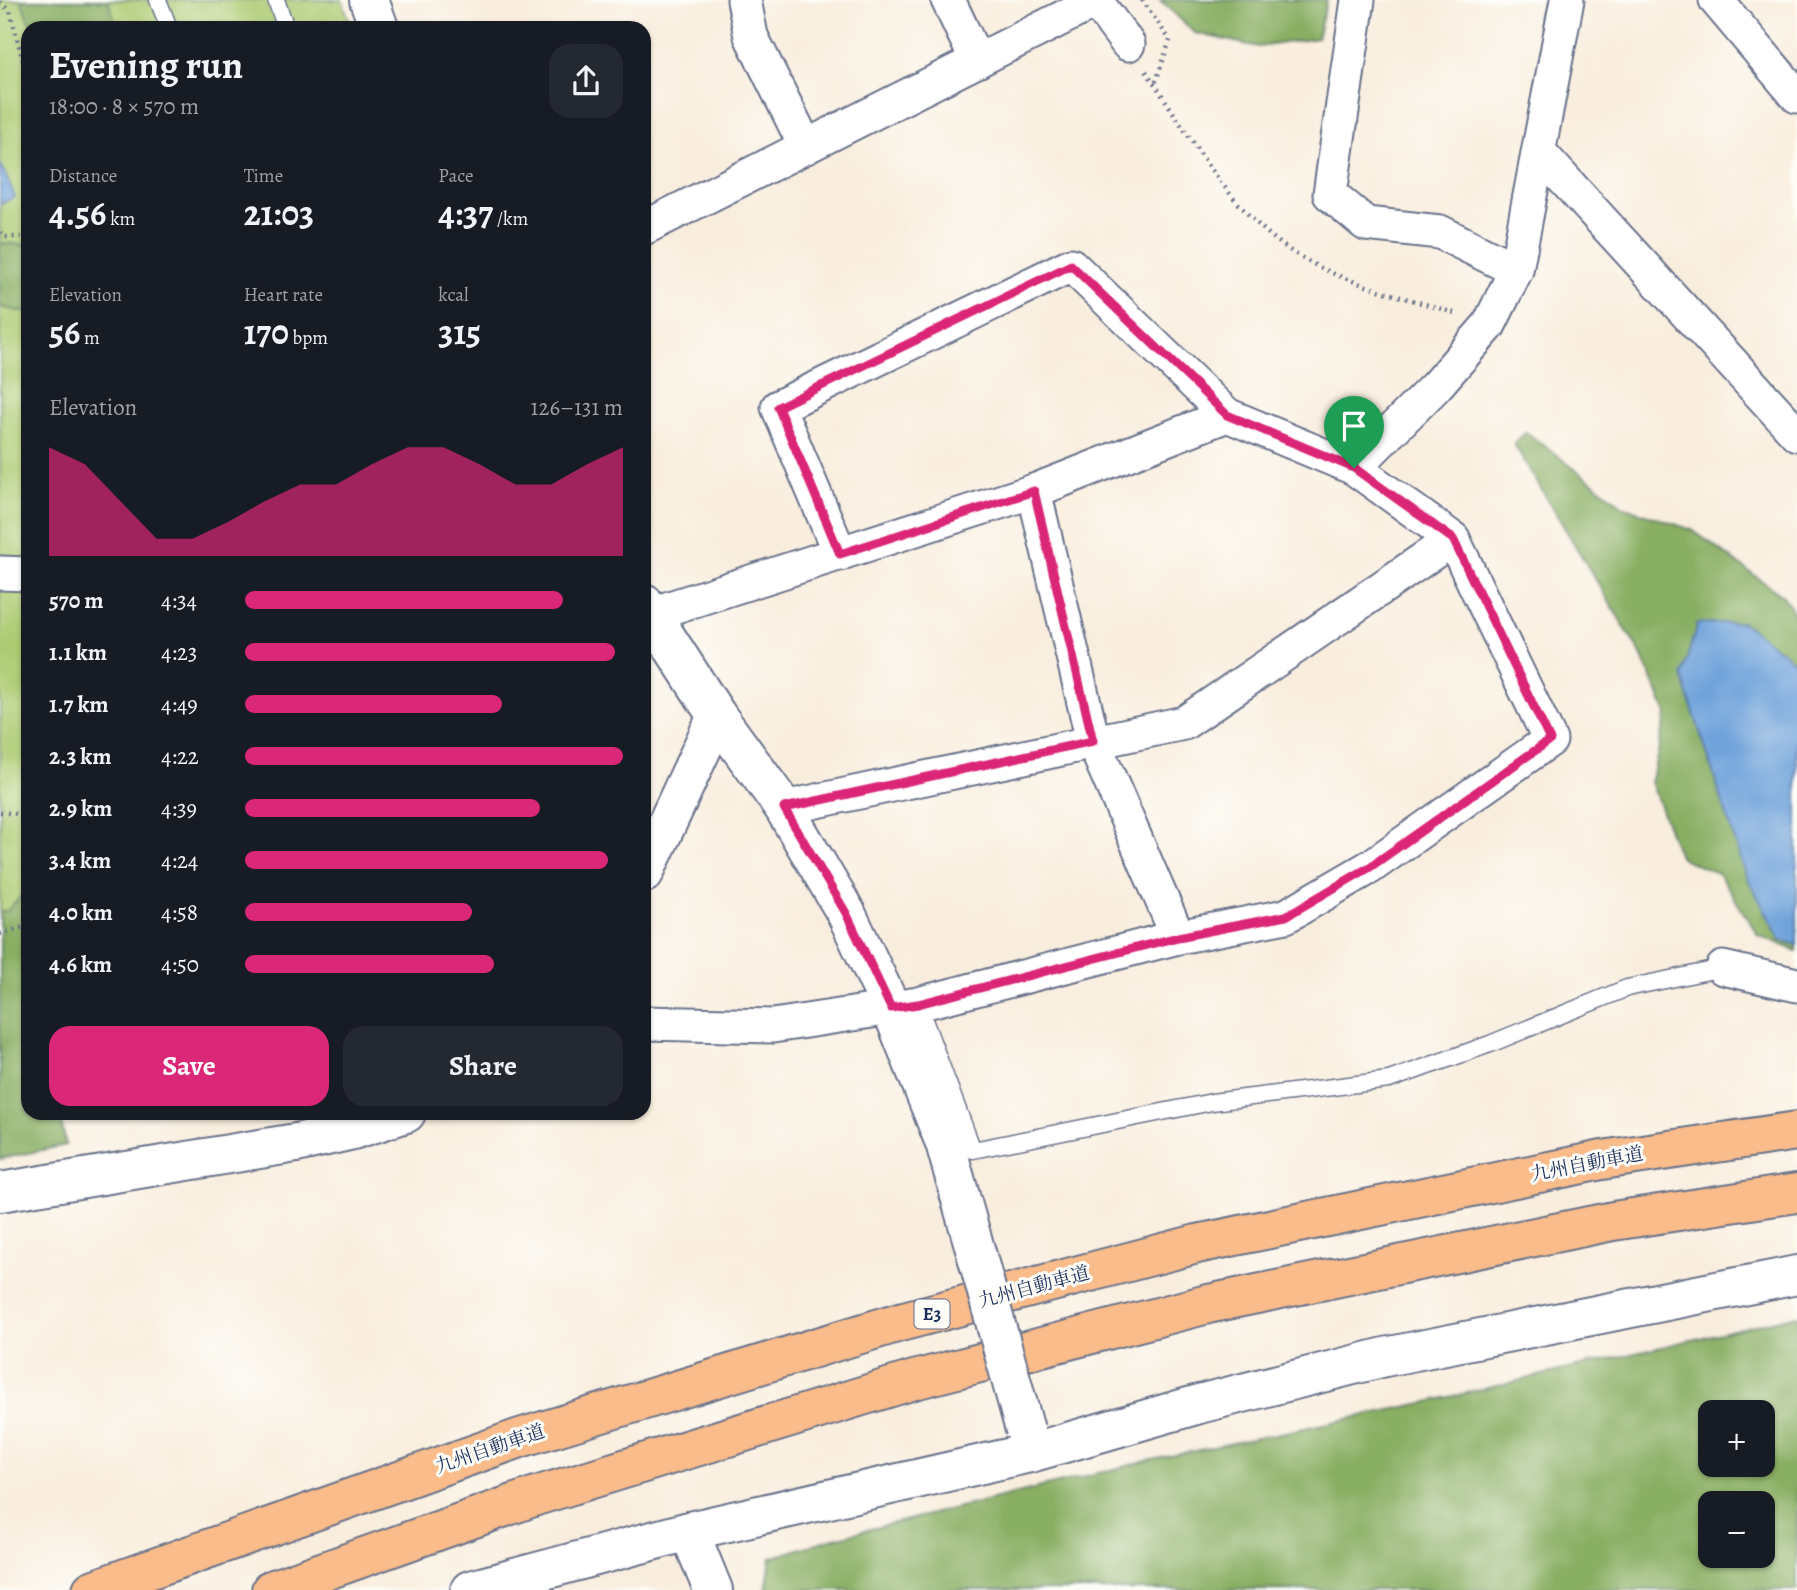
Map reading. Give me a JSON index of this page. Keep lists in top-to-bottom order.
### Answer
{
  "streets": {
    "highway": ["九州自動車道", "E3"]
  },
  "page": {
    "heading": ["Evening run", "18:00 · 8 × 570 m"],
    "stats": [
      ["Distance", "4.56 km"],
      ["Time", "21:03"],
      ["Pace", "4:37 /km"],
      ["Elevation", "56 m"],
      ["Heart rate", "170 bpm"],
      ["kcal", "315"]
    ],
    "chart": ["Elevation", "126–131 m"],
    "list": [
      {
        "name": "570 m",
        "note": "4:34"
      },
      {
        "name": "1.1 km",
        "note": "4:23"
      },
      {
        "name": "1.7 km",
        "note": "4:49"
      },
      {
        "name": "2.3 km",
        "note": "4:22"
      },
      {
        "name": "2.9 km",
        "note": "4:39"
      },
      {
        "name": "3.4 km",
        "note": "4:24"
      },
      {
        "name": "4.0 km",
        "note": "4:58"
      },
      {
        "name": "4.6 km",
        "note": "4:50"
      }
    ],
    "buttons": ["Save", "Share"],
    "map_buttons": ["+", "−"]
  }
}
